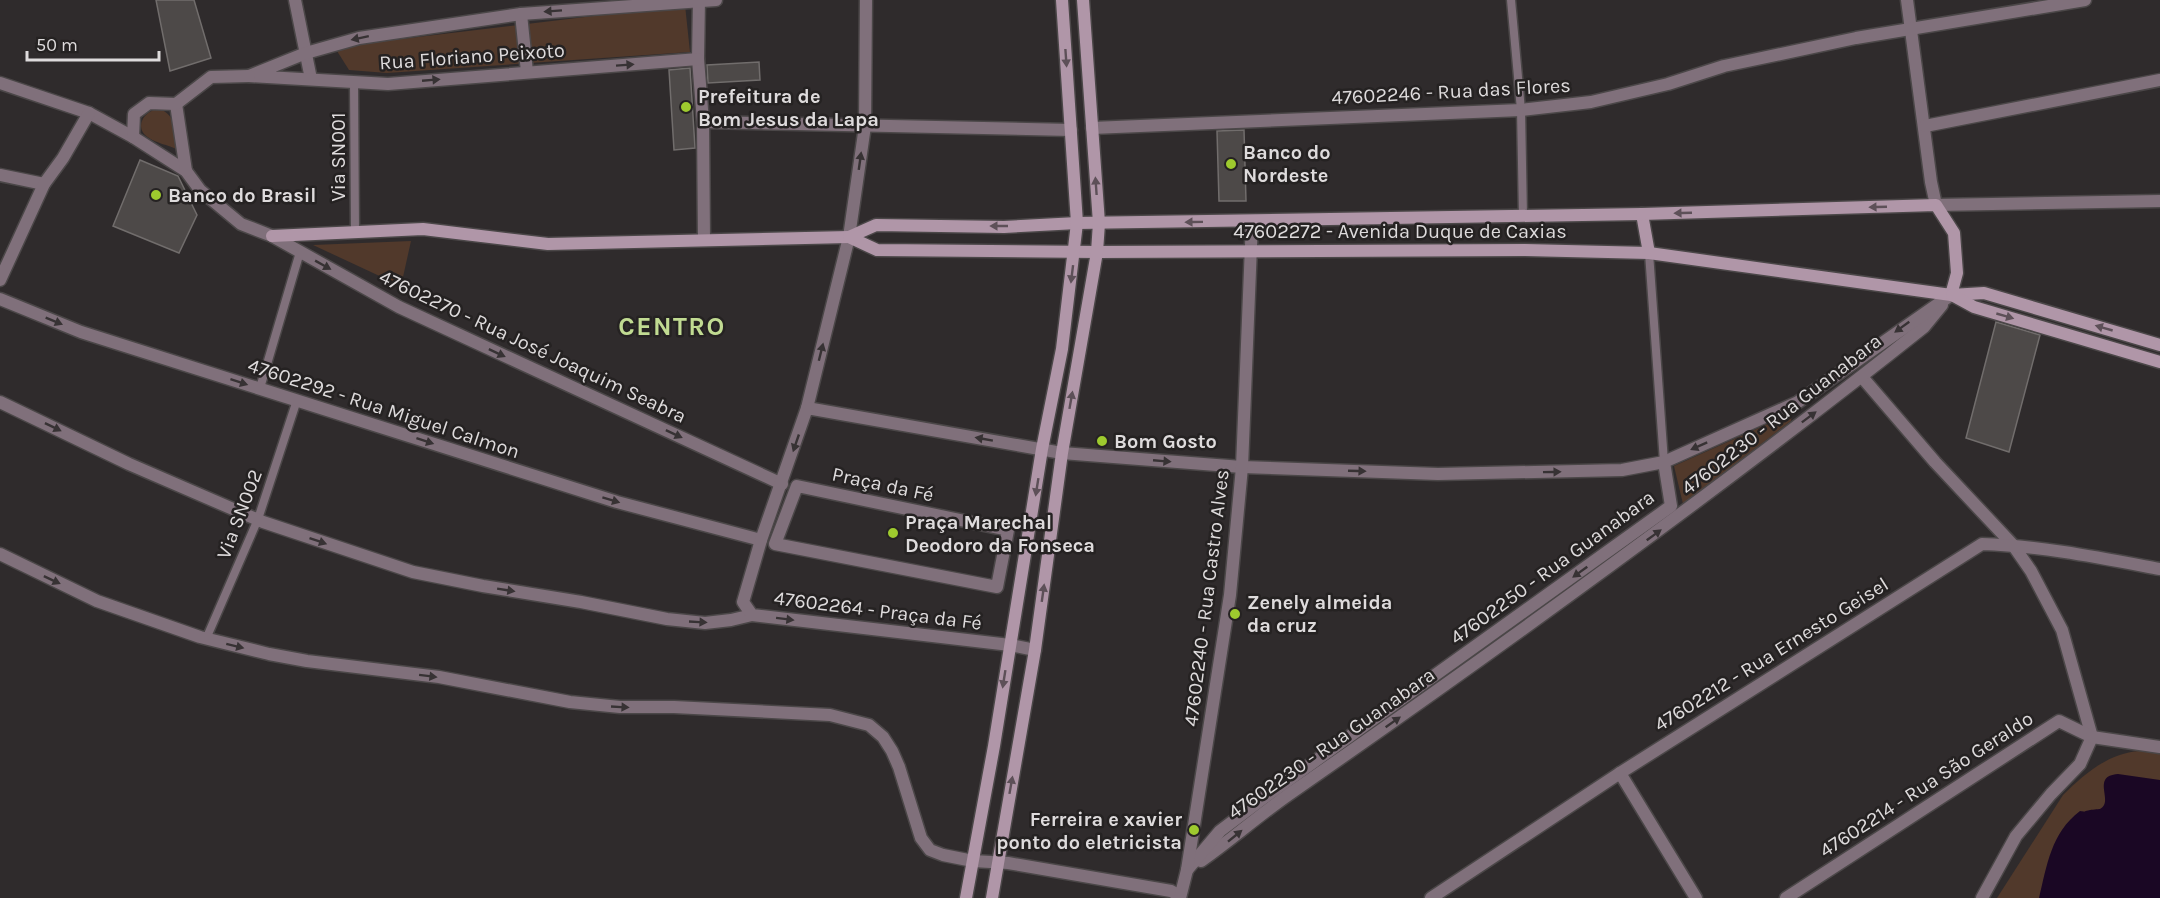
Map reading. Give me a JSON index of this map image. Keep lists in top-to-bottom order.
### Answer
{
  "streets": {
    "street": [
      "Rua Floriano Peixoto",
      "47602246 - Rua das Flores",
      "47602272 - Avenida Duque de Caxias",
      "47602270 - Rua José Joaquim Seabra",
      "47602292 - Rua Miguel Calmon",
      "47602230 - Rua Guanabara",
      "Praça da Fé",
      "47602250 - Rua Guanabara",
      "47602240 - Rua Castro Alves",
      "47602264 - Praça da Fé",
      "47602212 - Rua Ernesto Geisel",
      "47602214 - Rua São Geraldo"
    ],
    "lane": ["Via SN001", "Via SN002"]
  },
  "crossings": [
    ["Rua Floriano Peixoto", "Via SN001"],
    ["Via SN001", "47602272 - Avenida Duque de Caxias"],
    ["47602272 - Avenida Duque de Caxias", "47602270 - Rua José Joaquim Seabra"],
    ["47602272 - Avenida Duque de Caxias", "47602230 - Rua Guanabara"],
    ["47602272 - Avenida Duque de Caxias", "47602240 - Rua Castro Alves"],
    ["47602272 - Avenida Duque de Caxias", "47602264 - Praça da Fé"],
    ["47602270 - Rua José Joaquim Seabra", "47602264 - Praça da Fé"],
    ["47602292 - Rua Miguel Calmon", "Via SN002"],
    ["47602292 - Rua Miguel Calmon", "47602264 - Praça da Fé"],
    ["47602230 - Rua Guanabara", "47602250 - Rua Guanabara"],
    ["47602230 - Rua Guanabara", "47602240 - Rua Castro Alves"],
    ["47602250 - Rua Guanabara", "47602240 - Rua Castro Alves"]
  ],
  "one_way": ["47602270 - Rua José Joaquim Seabra", "47602230 - Rua Guanabara", "47602250 - Rua Guanabara"],
  "districts": ["CENTRO"],
  "places": [
    "Prefeitura de Bom Jesus da Lapa",
    "Banco do Nordeste",
    "Banco do Brasil",
    "Bom Gosto",
    "Praça Marechal Deodoro da Fonseca",
    "Zenely almeida da cruz",
    "Ferreira e xavier ponto do eletricista"
  ],
  "scale_bar": "50 m"
}
